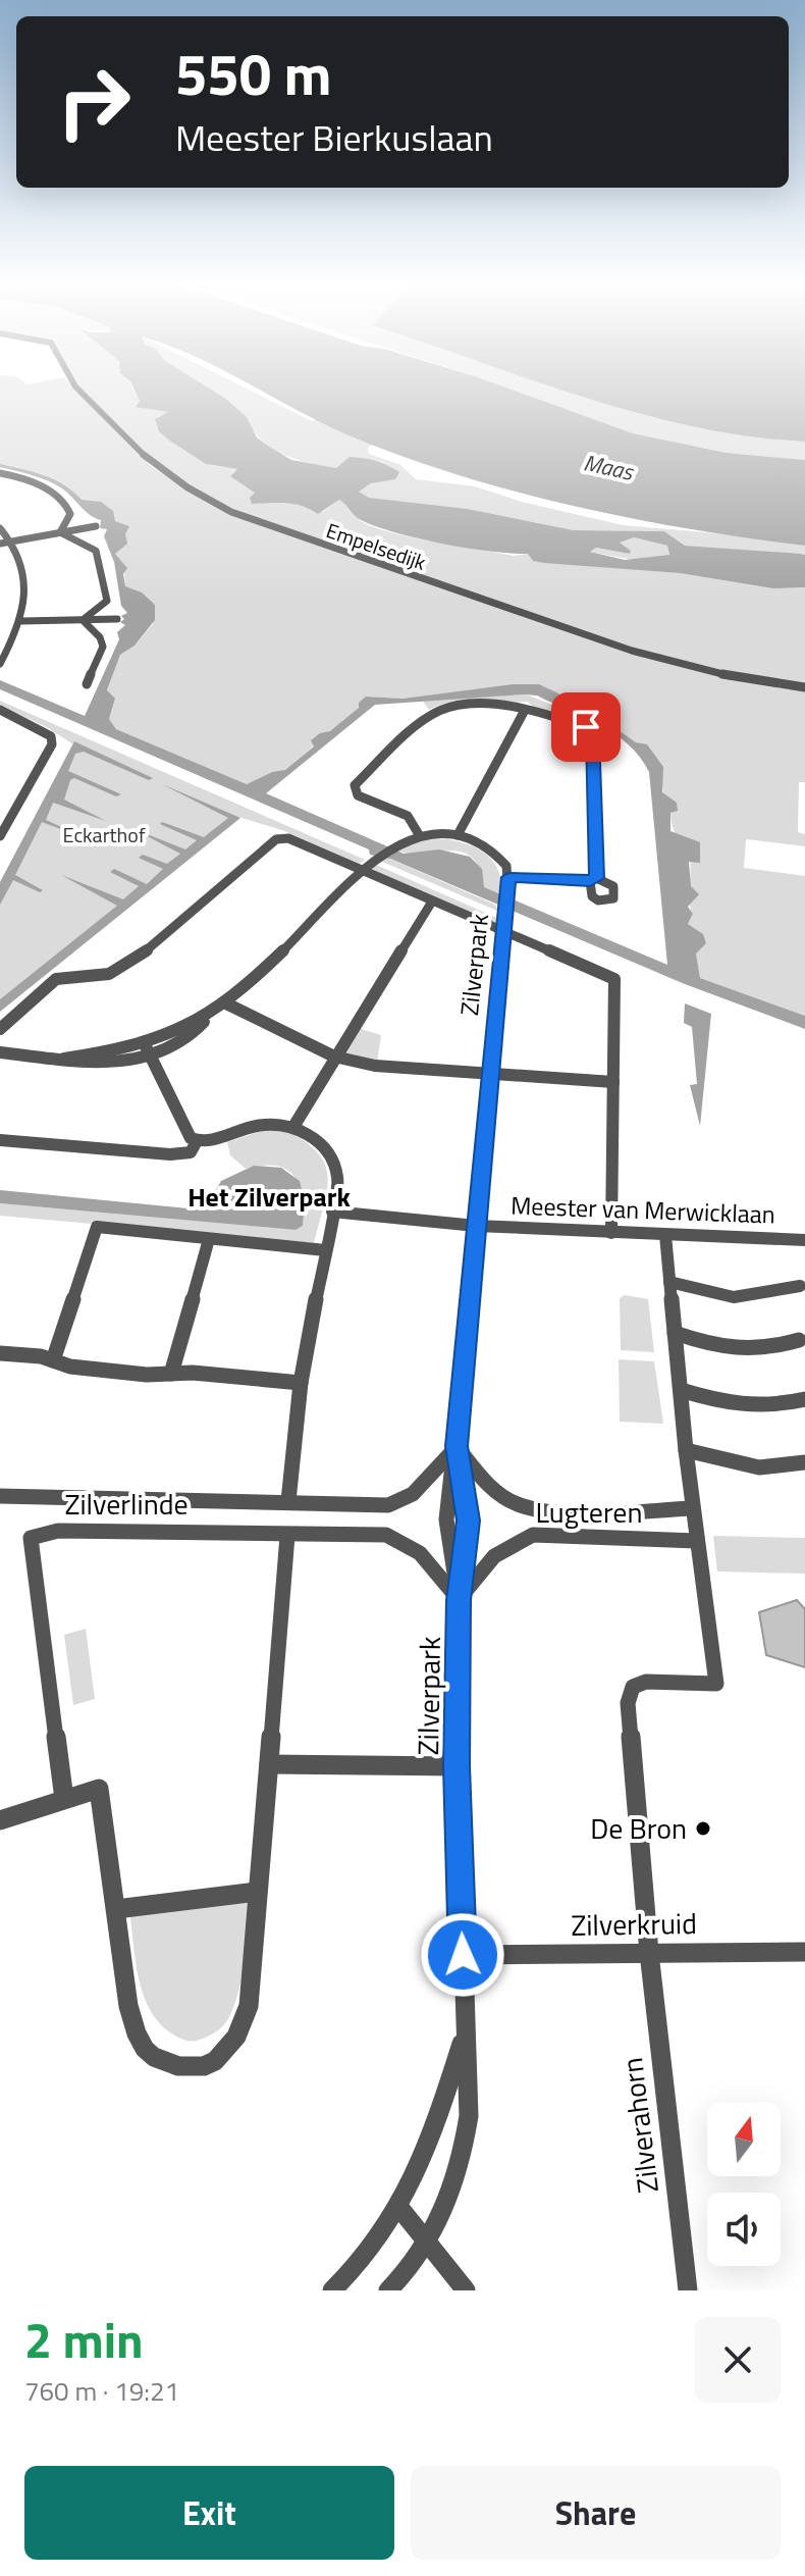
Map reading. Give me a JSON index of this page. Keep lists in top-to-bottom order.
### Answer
{
  "streets": {
    "street": [
      "Empelsedijk",
      "Zilverpark",
      "Meester van Merwicklaan",
      "Zilverlinde",
      "Lugteren",
      "Zilverkruid",
      "Zilverahorn"
    ]
  },
  "crossings": [
    ["Zilverpark", "Meester van Merwicklaan"],
    ["Zilverpark", "Lugteren"],
    ["Zilverpark", "Zilverkruid"],
    ["Lugteren", "Zilverahorn"],
    ["Zilverkruid", "Zilverahorn"]
  ],
  "districts": ["Het Zilverpark"],
  "water": ["Maas"],
  "parks": ["Eckarthof"],
  "places": ["De Bron"],
  "north": "top",
  "page": {
    "turn": ["550 m", "Meester Bierkuslaan"],
    "heading": ["2 min", "760 m · 19:21"],
    "buttons": ["Exit", "Share"]
  }
}
